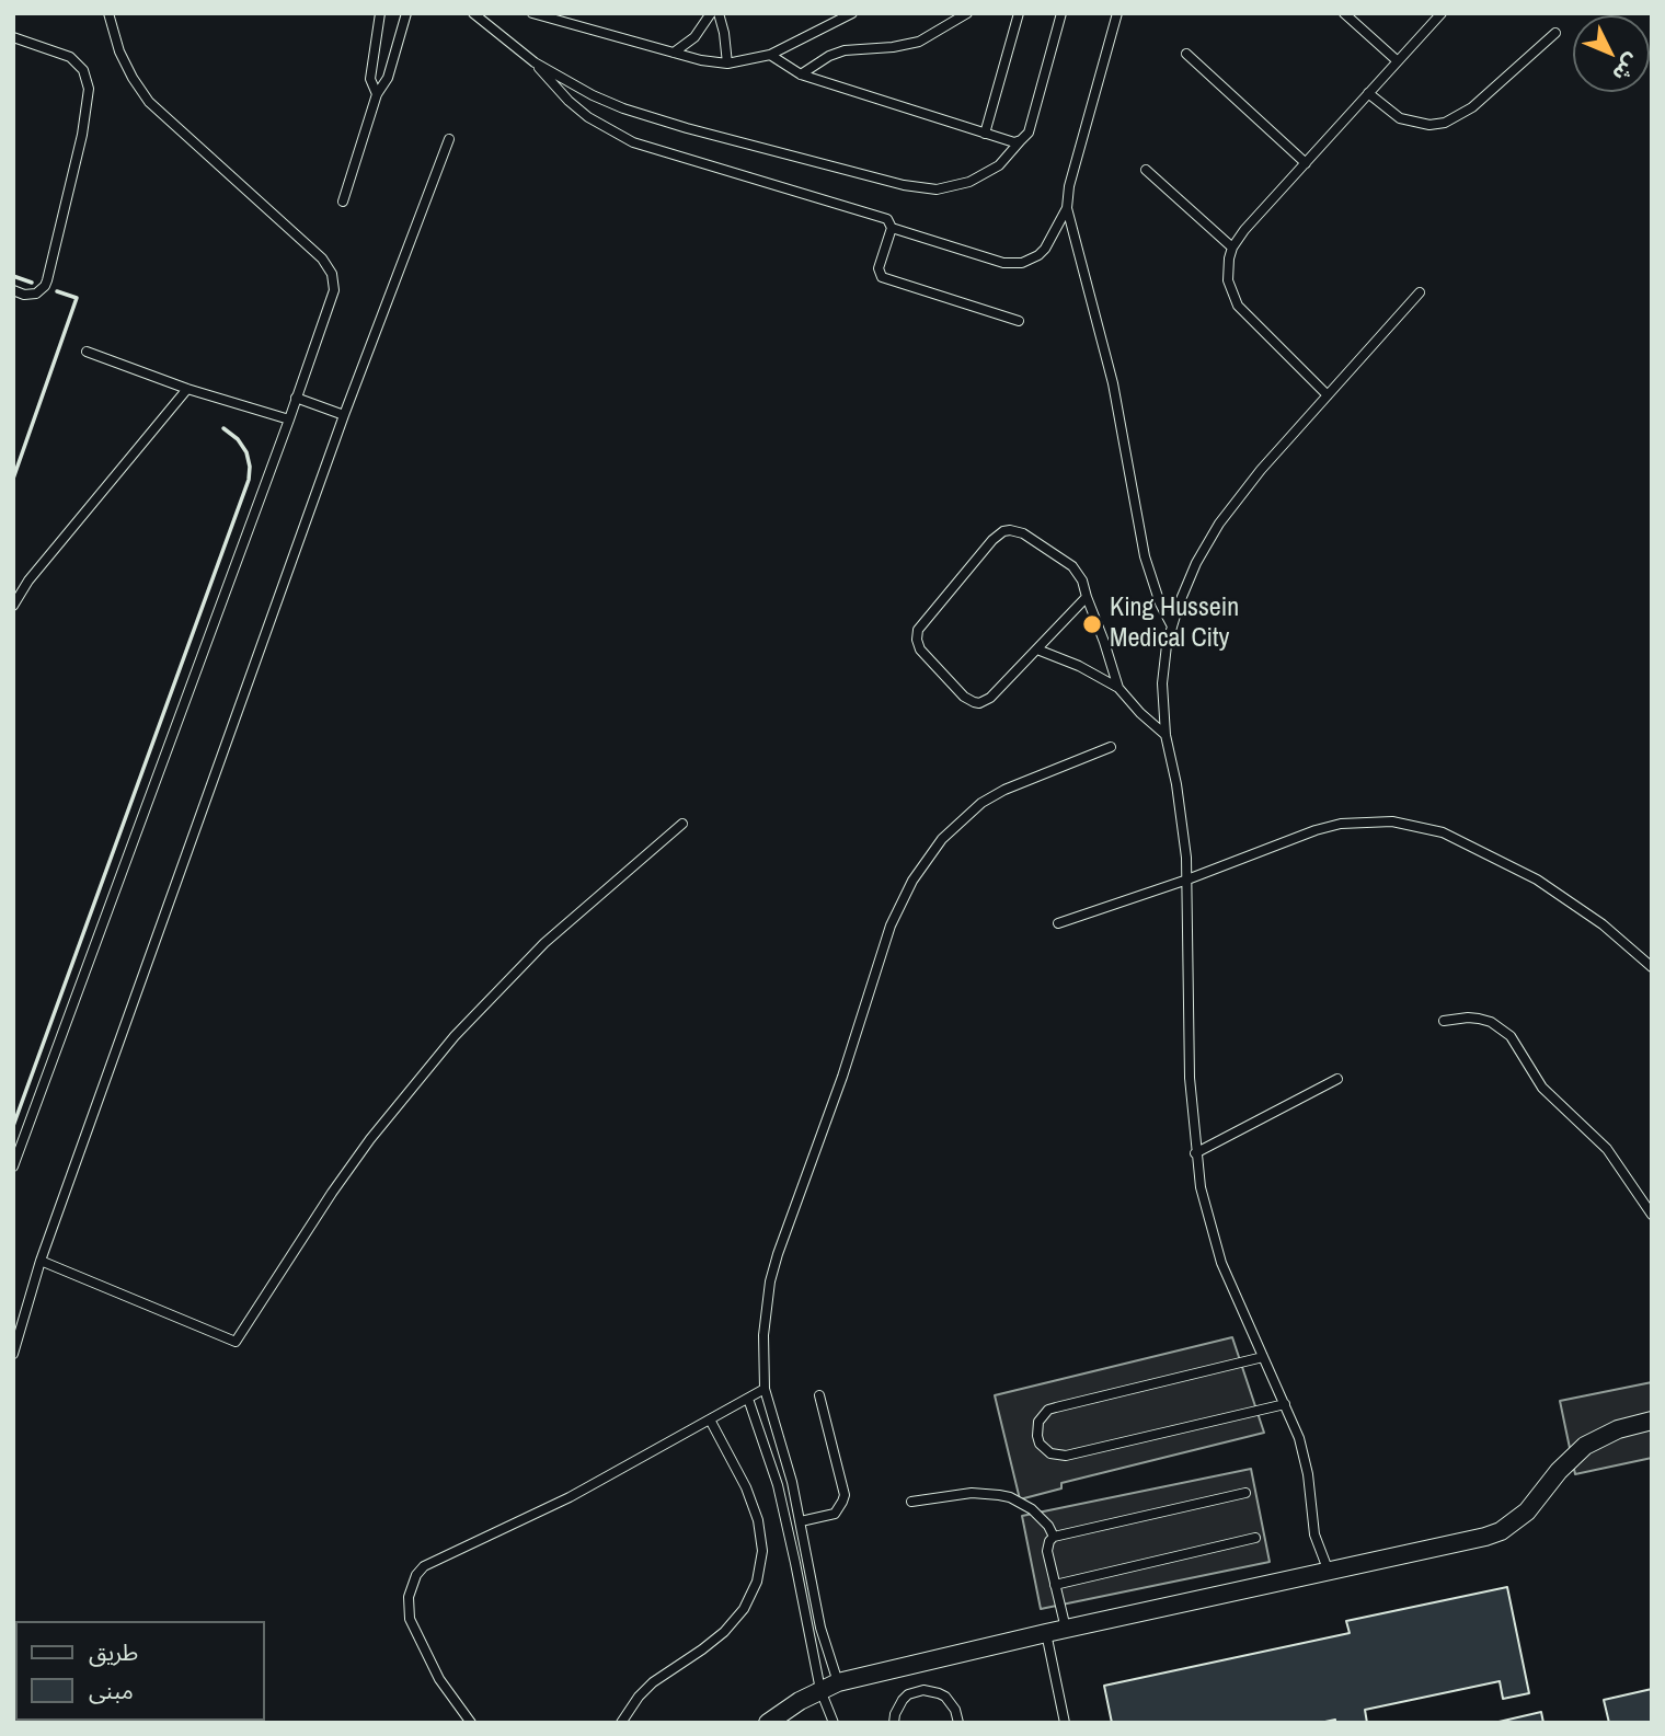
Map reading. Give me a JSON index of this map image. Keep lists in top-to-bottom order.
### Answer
{
  "places": ["King Hussein Medical City"],
  "legend": ["طريق", "مبنى"],
  "north": "bottom right"
}
